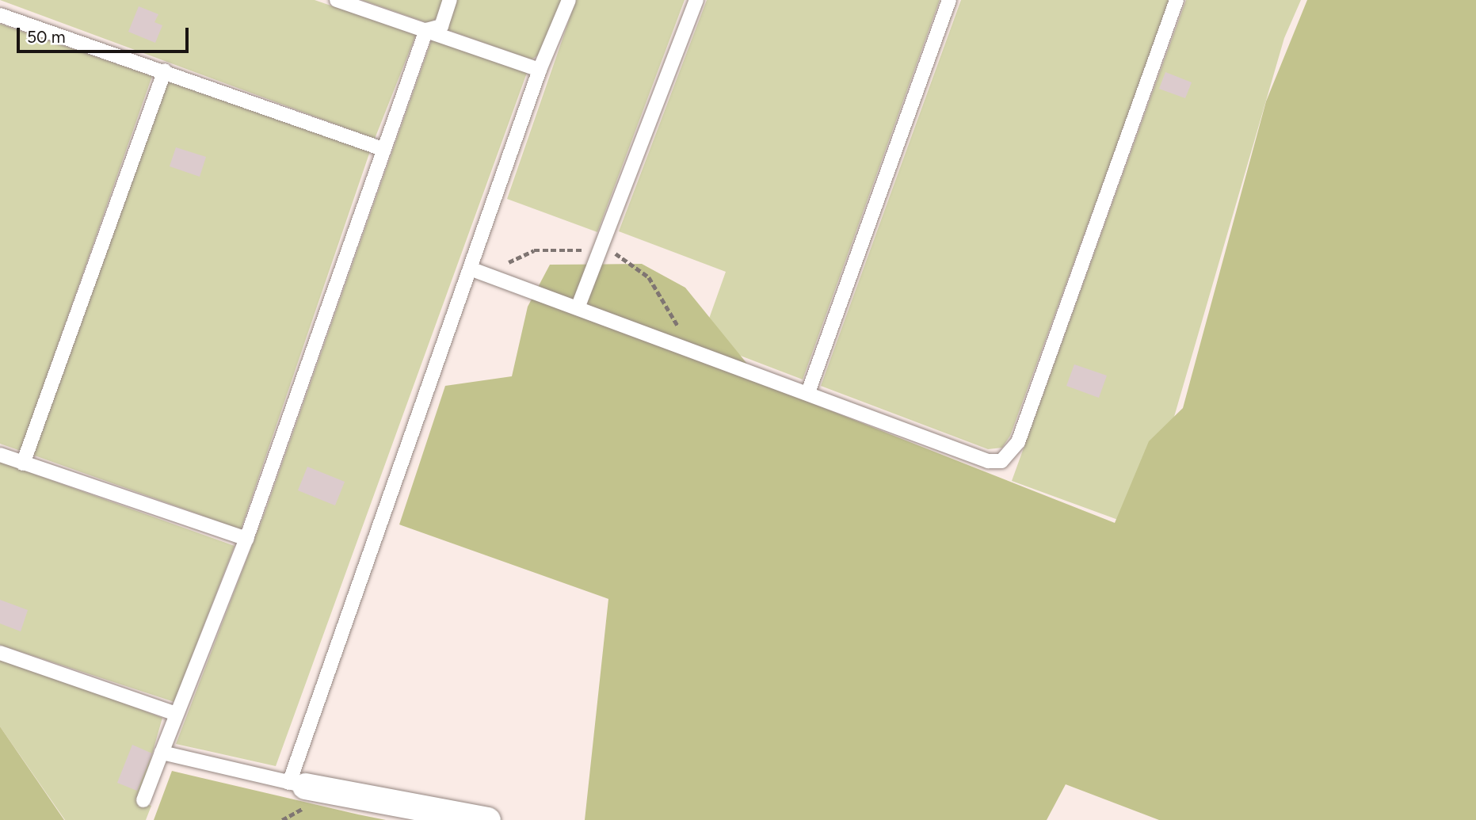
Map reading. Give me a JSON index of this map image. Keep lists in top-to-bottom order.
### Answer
{
  "scale_bar": "50 m"
}
